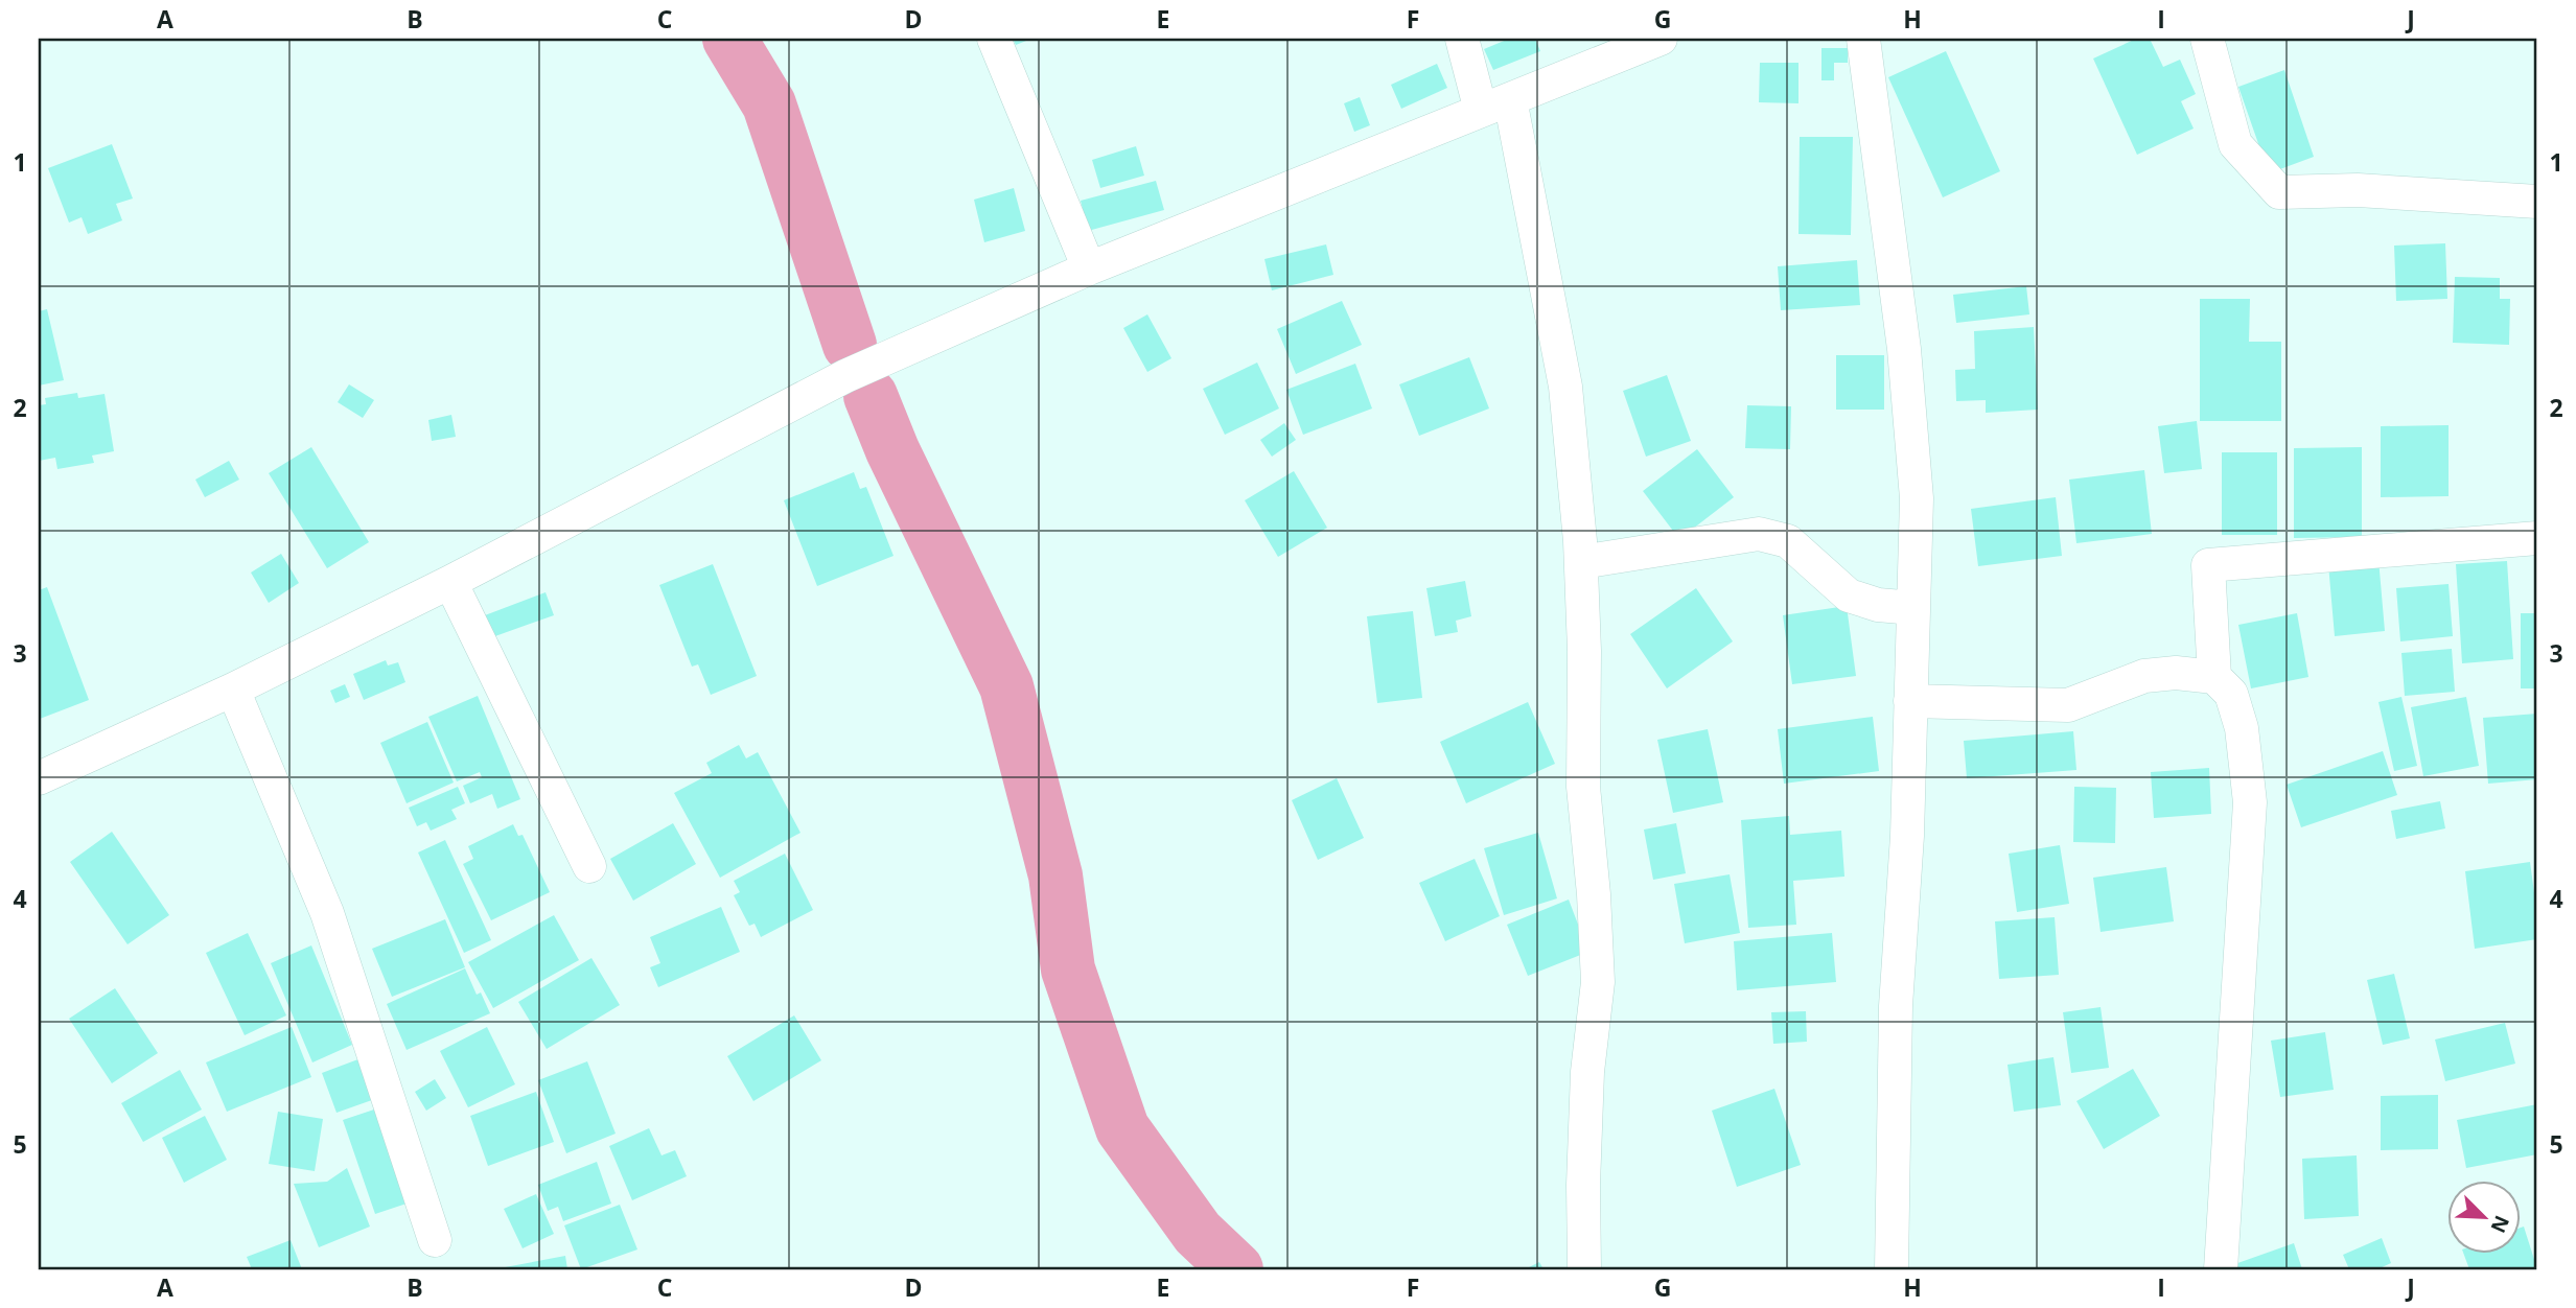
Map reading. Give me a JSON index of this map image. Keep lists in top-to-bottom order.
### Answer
{
  "north": "bottom right",
  "grid": {
    "columns": [
      "A",
      "B",
      "C",
      "D",
      "E",
      "F",
      "G",
      "H",
      "I",
      "J"
    ],
    "rows": [
      "1",
      "2",
      "3",
      "4",
      "5"
    ]
  }
}
